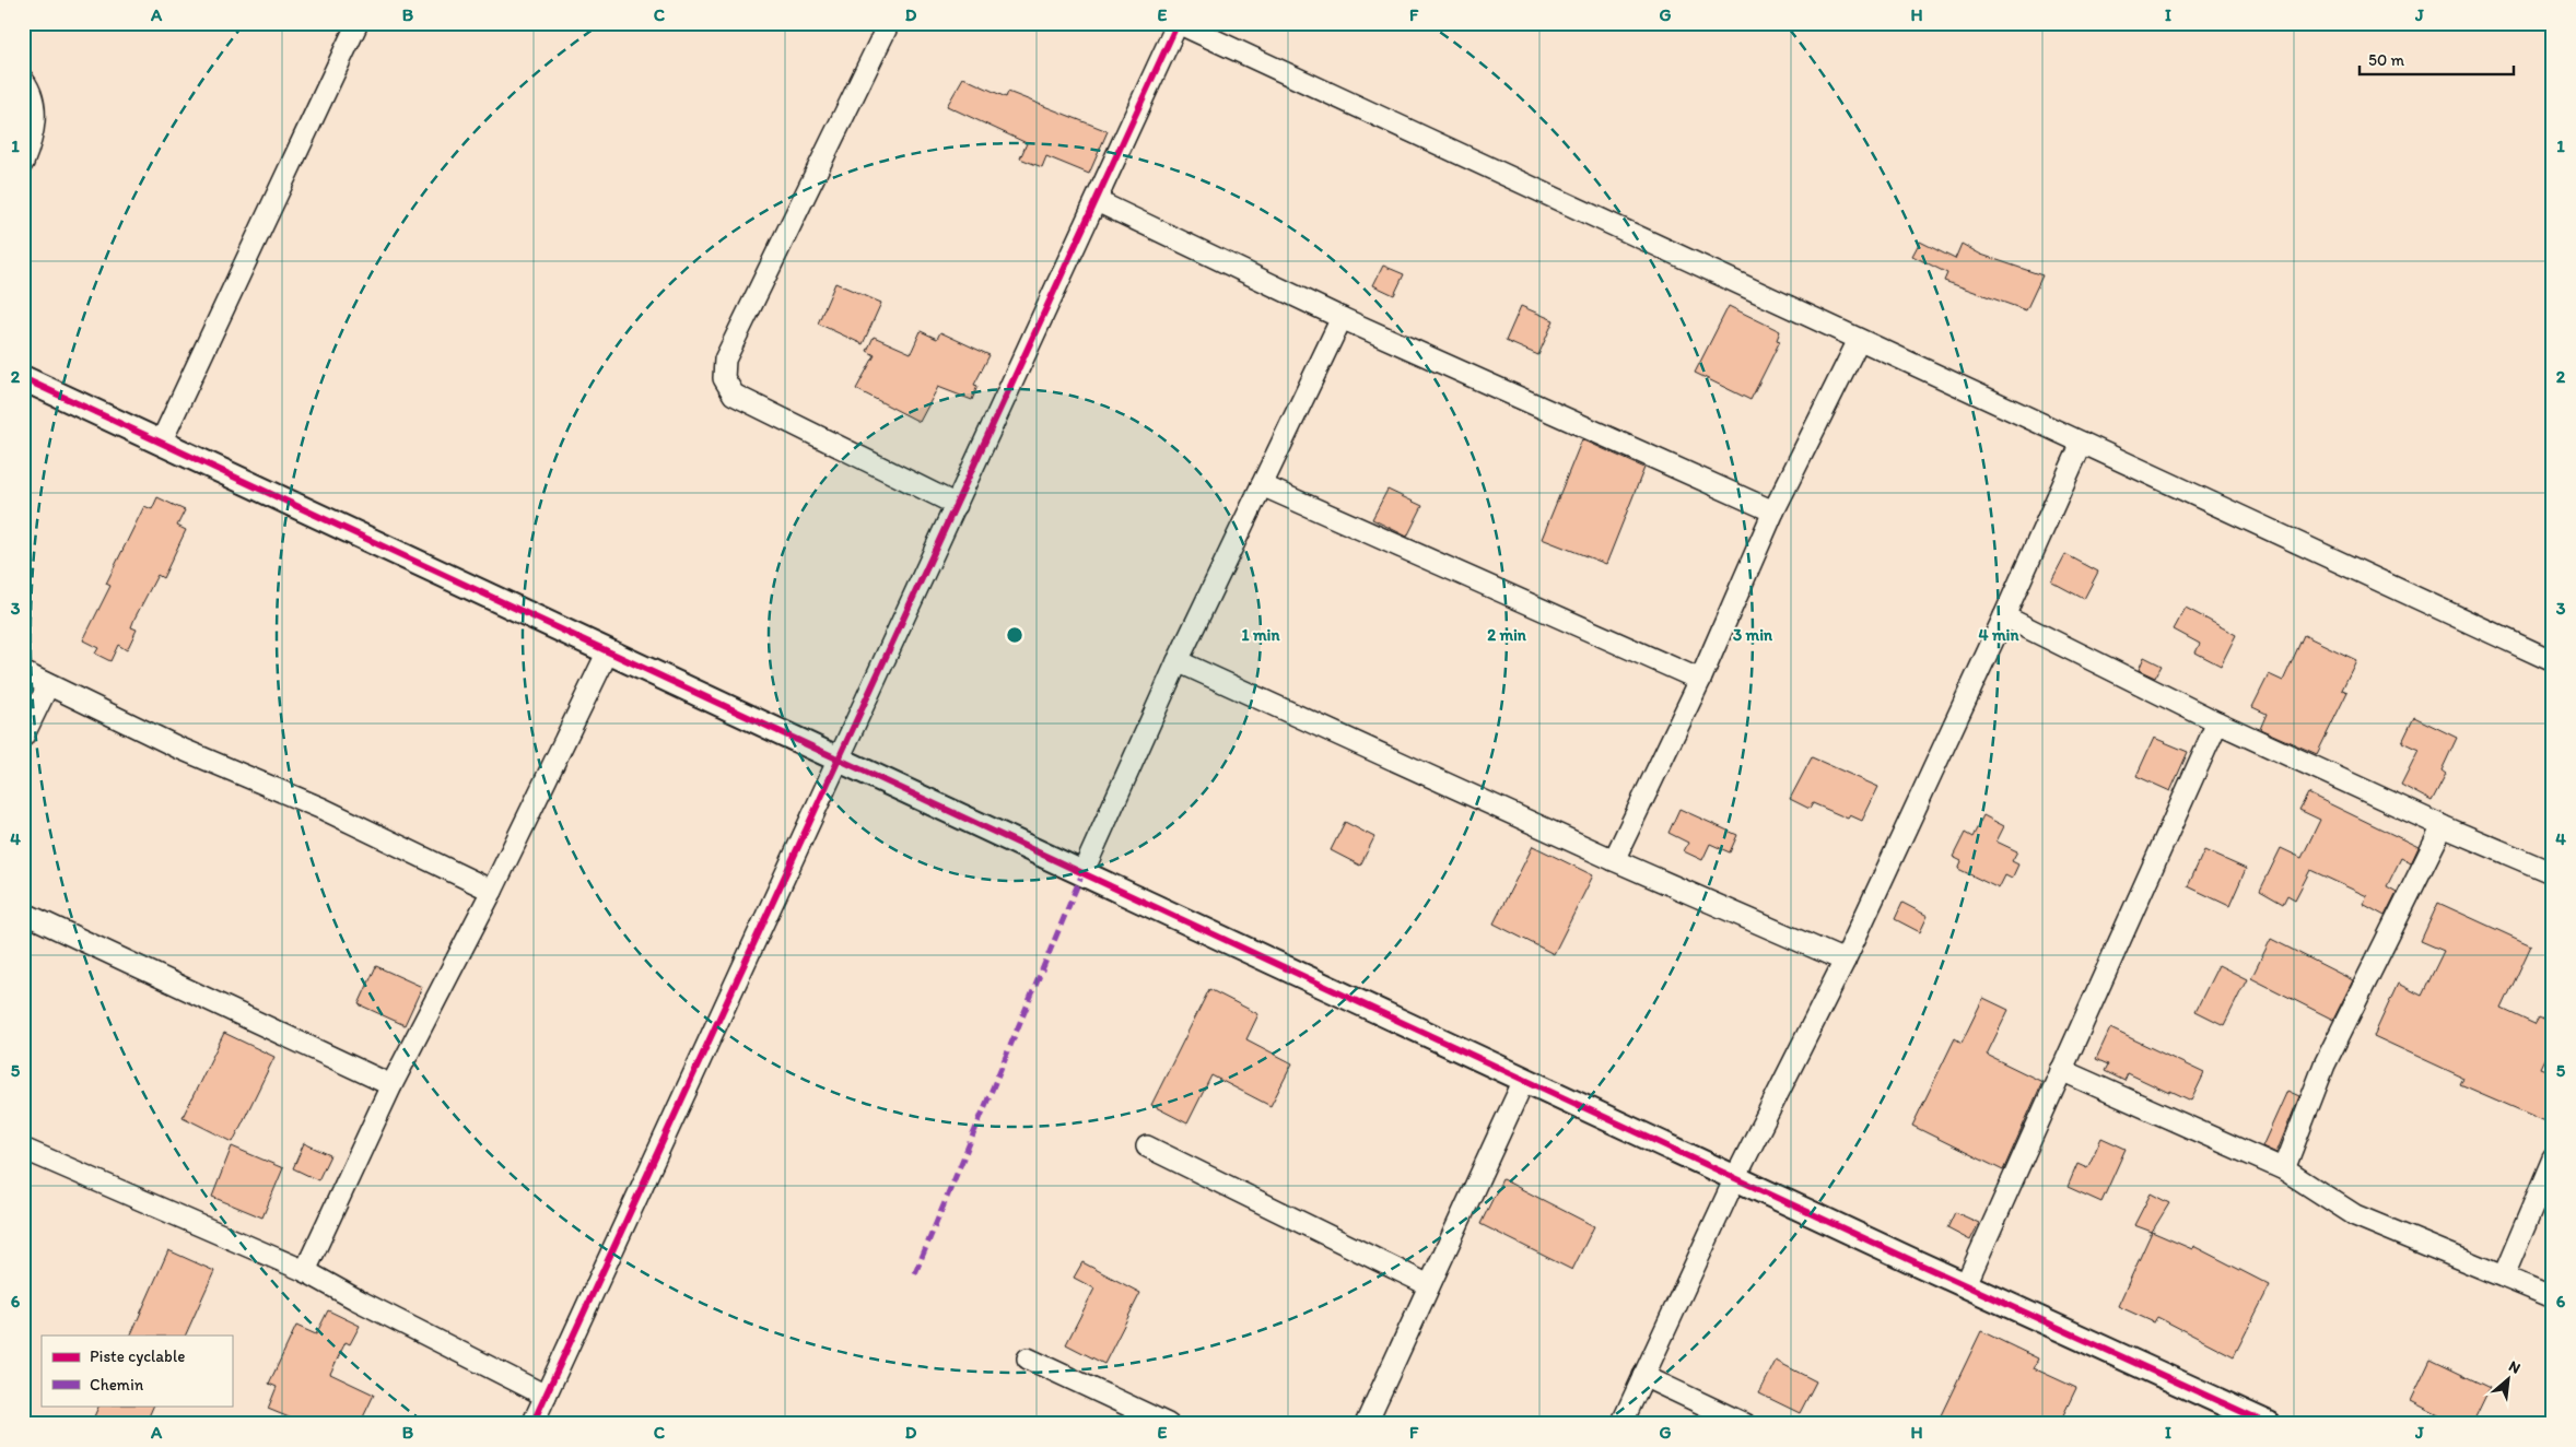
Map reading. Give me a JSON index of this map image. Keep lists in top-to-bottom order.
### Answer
{
  "legend": ["Piste cyclable", "Chemin"],
  "scale_bar": "50 m",
  "north": "top right",
  "grid": {
    "columns": [
      "A",
      "B",
      "C",
      "D",
      "E",
      "F",
      "G",
      "H",
      "I",
      "J"
    ],
    "rows": [
      "1",
      "2",
      "3",
      "4",
      "5",
      "6"
    ]
  },
  "rings": [
    "1 min",
    "2 min",
    "3 min",
    "4 min"
  ]
}
